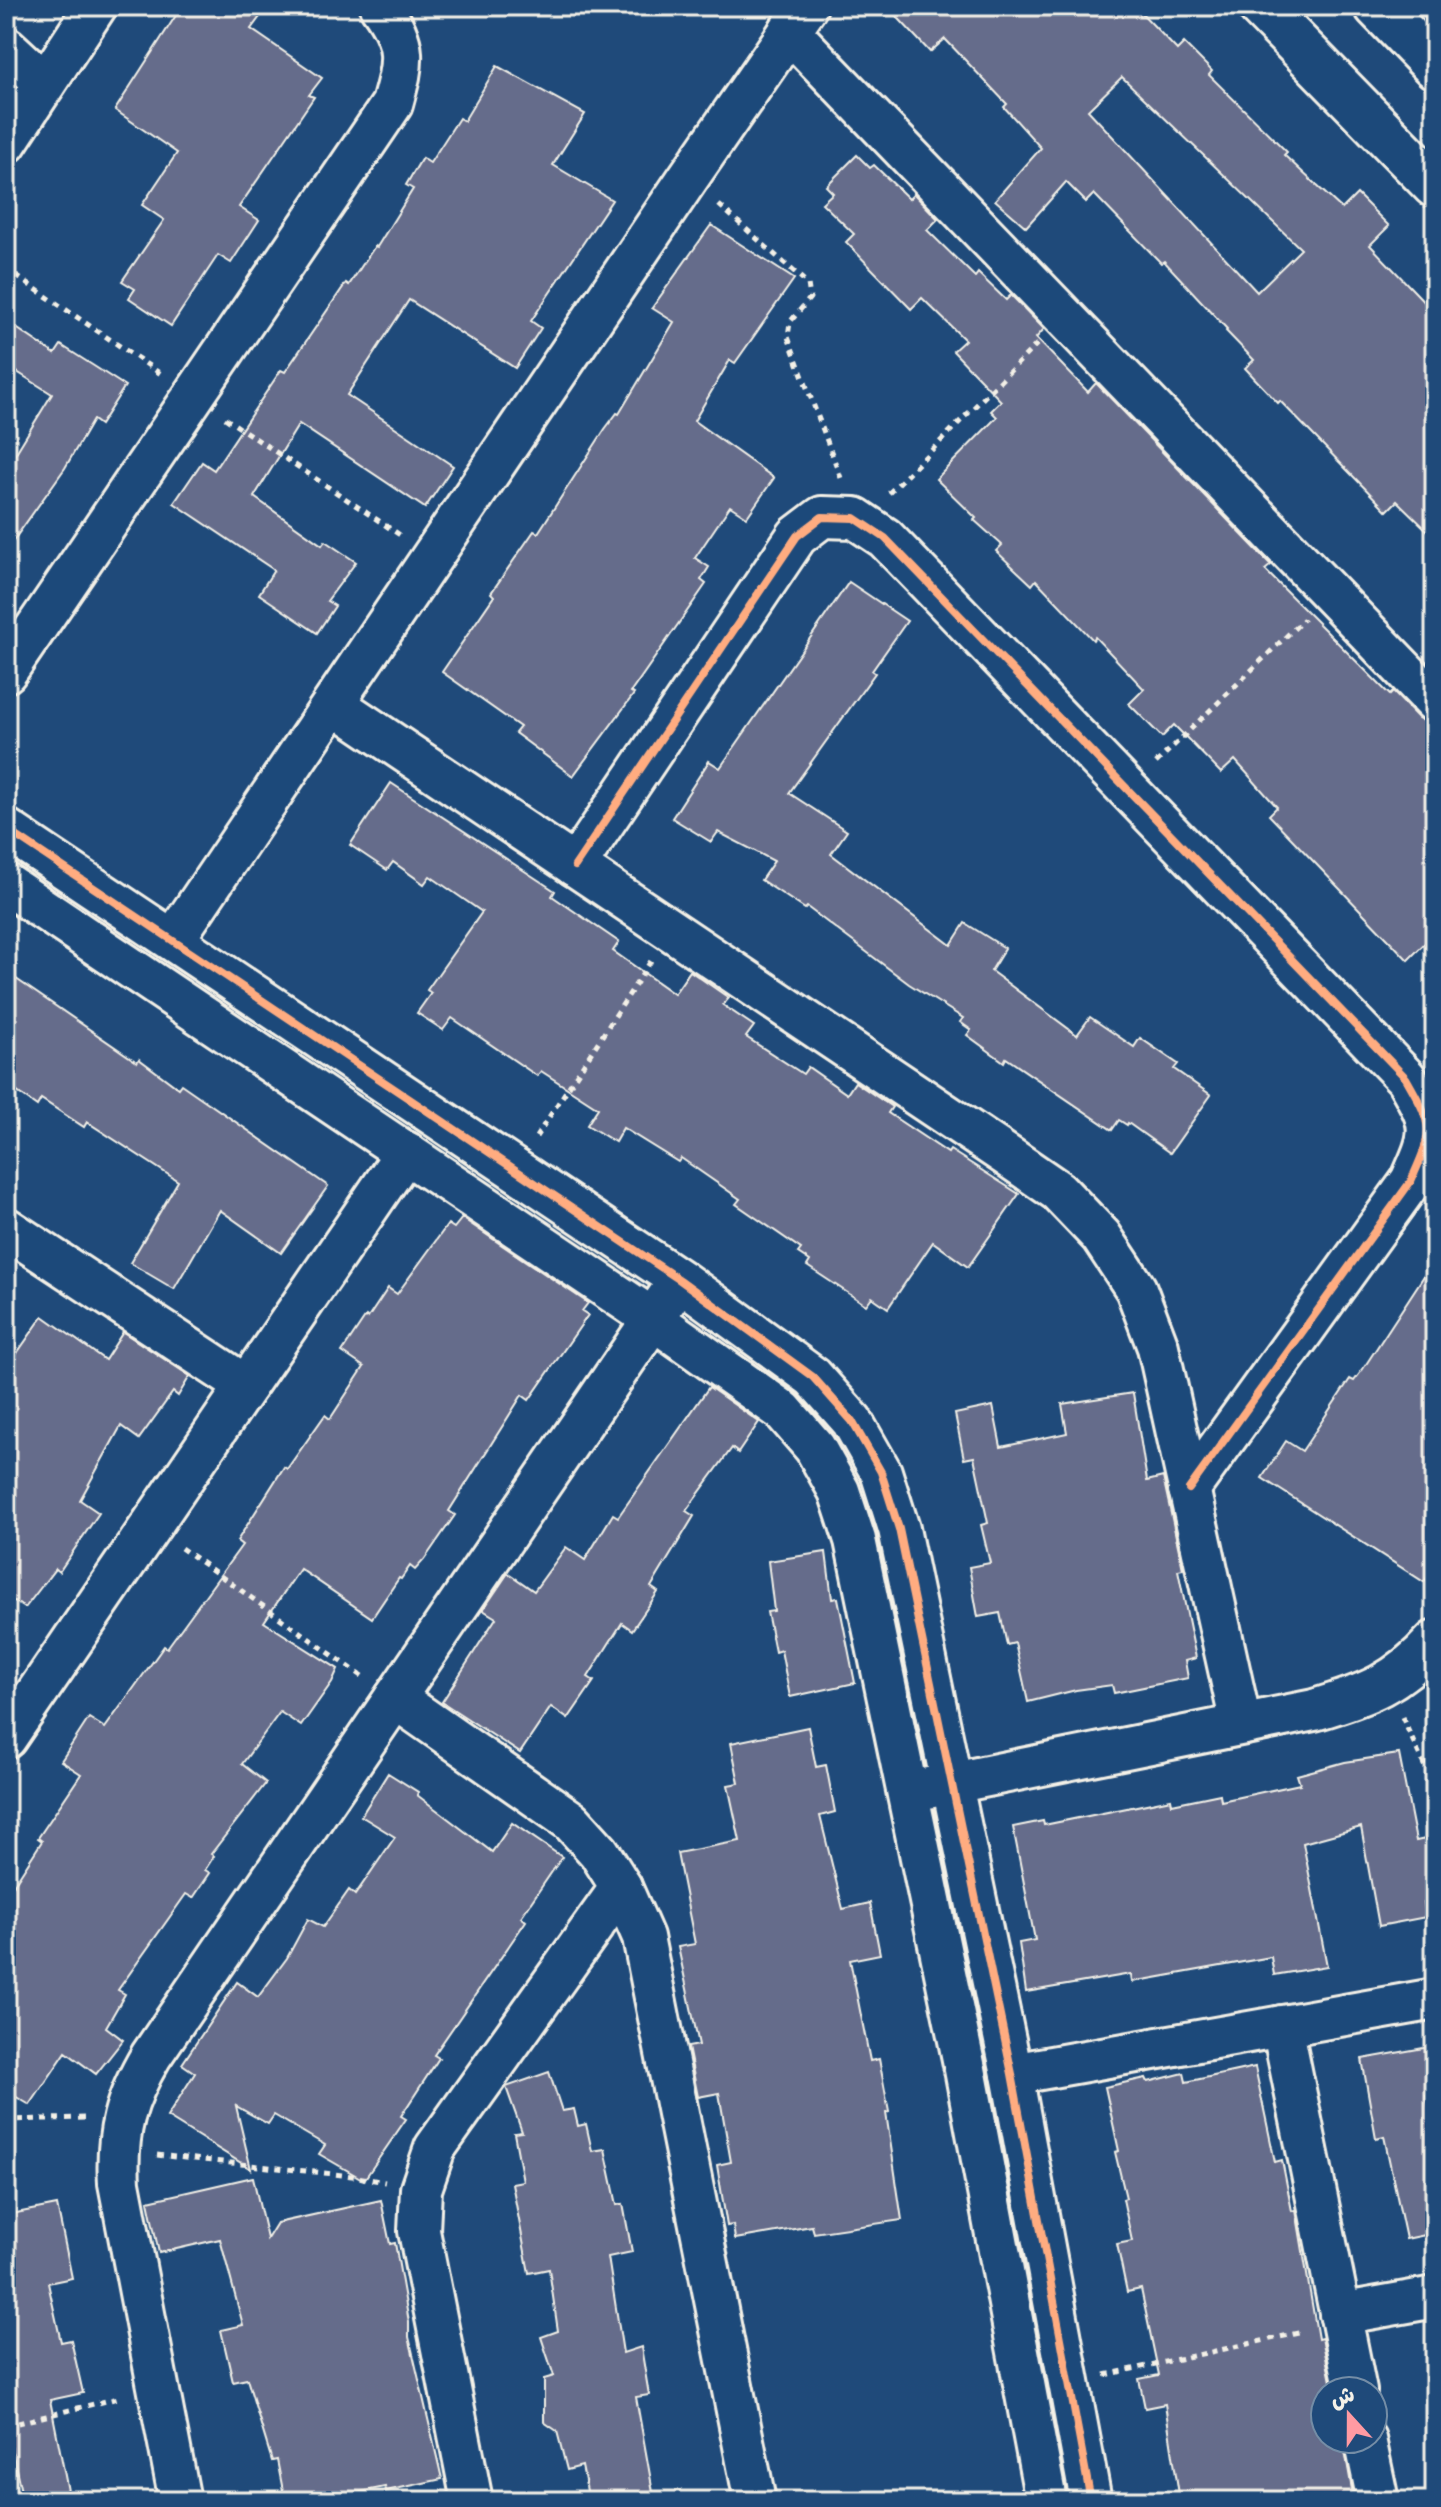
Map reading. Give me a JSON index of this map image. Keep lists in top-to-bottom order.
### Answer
{
  "north": "top"
}
